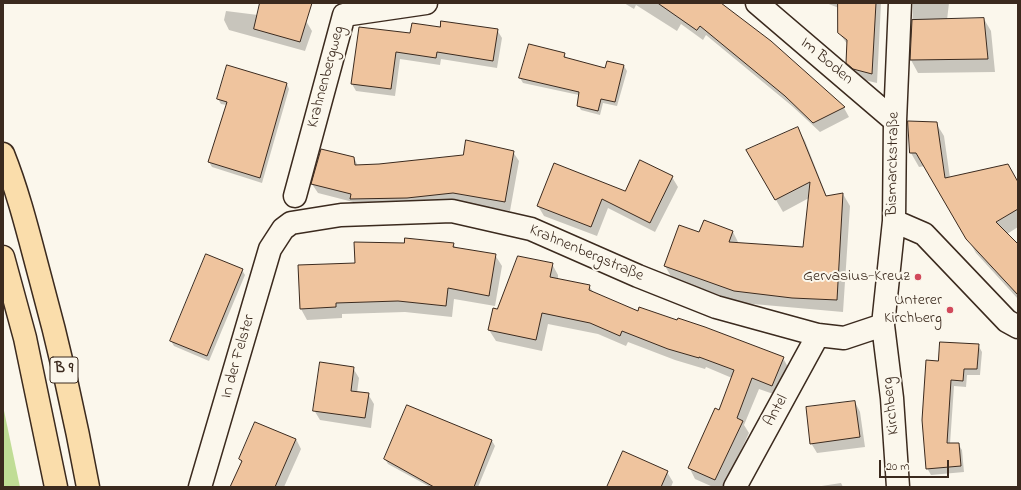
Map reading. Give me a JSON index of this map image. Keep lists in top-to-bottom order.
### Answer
{
  "streets": {
    "highway": ["B 9"],
    "street": [
      "Im Boden",
      "Krahnenbergweg",
      "Bismarckstraße",
      "Krahnenbergstraße",
      "In der Felster",
      "Kirchberg",
      "Antel"
    ]
  },
  "crossings": [
    ["Im Boden", "Bismarckstraße"],
    ["Bismarckstraße", "Krahnenbergstraße"],
    ["Bismarckstraße", "Kirchberg"],
    ["Krahnenbergstraße", "In der Felster"],
    ["Krahnenbergstraße", "Kirchberg"],
    ["Krahnenbergstraße", "Antel"]
  ],
  "places": ["Gervasius-Kreuz", "Unterer Kirchberg"],
  "scale_bar": "20 m"
}
